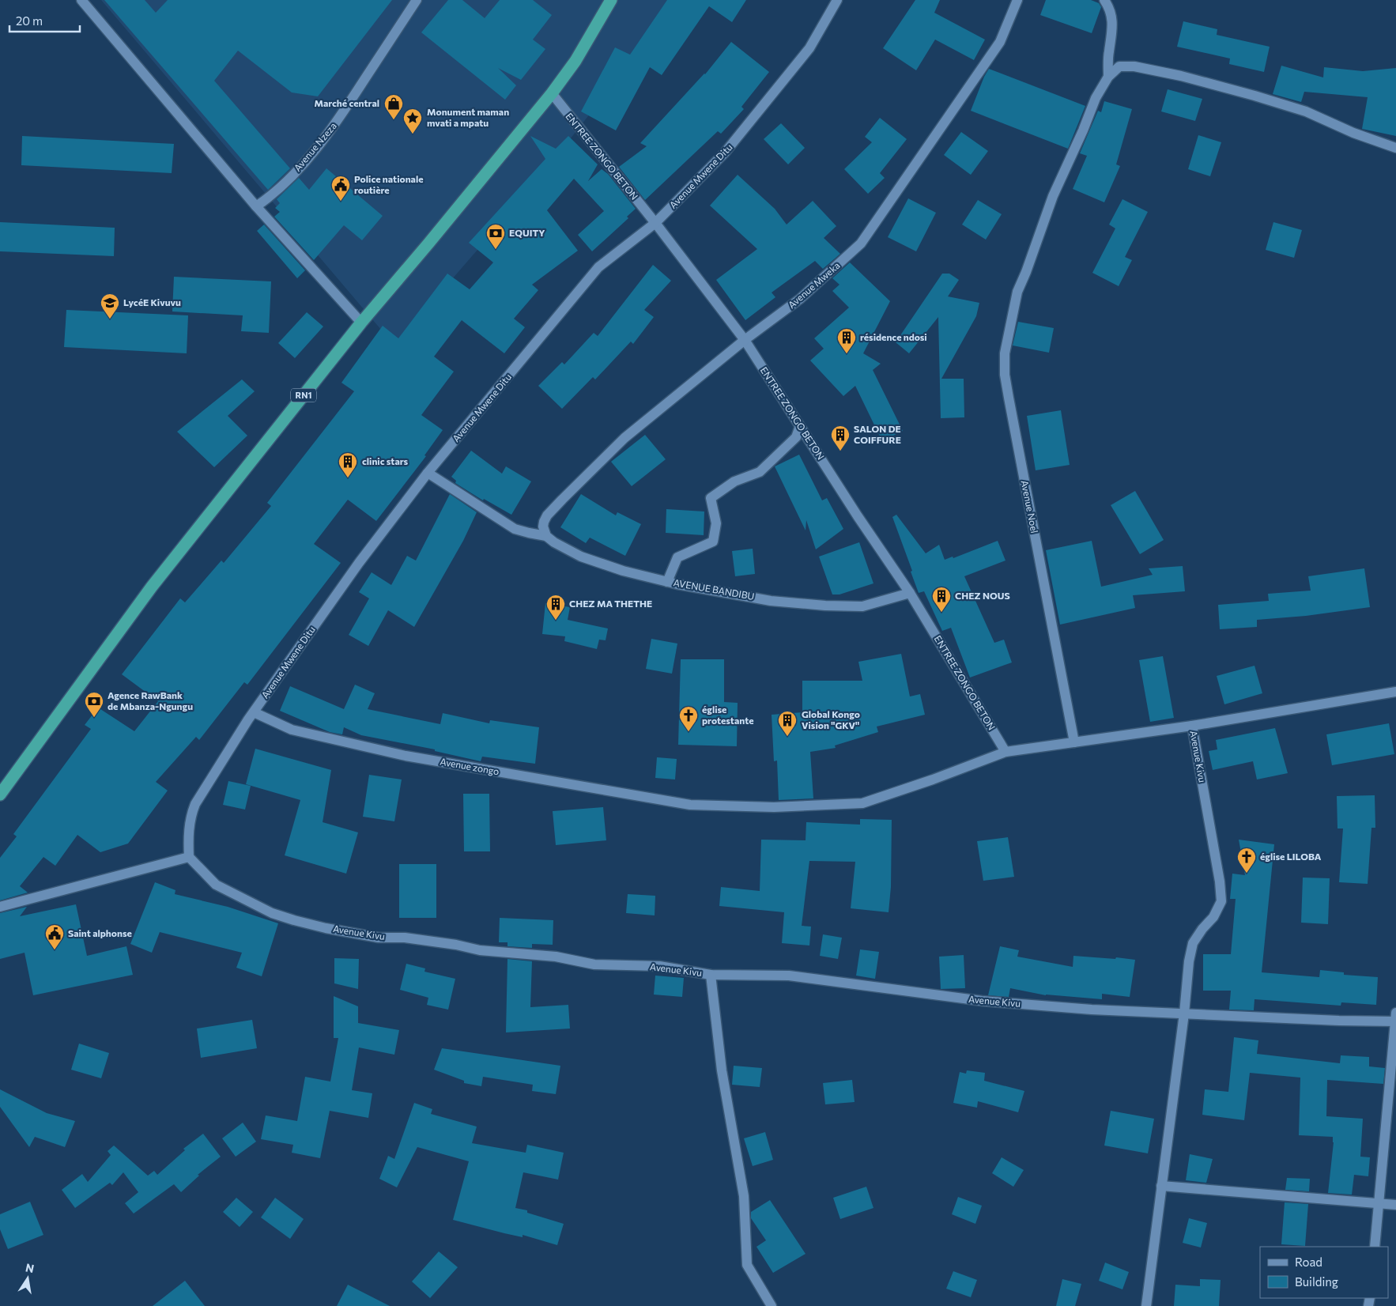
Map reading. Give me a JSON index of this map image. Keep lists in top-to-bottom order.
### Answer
{
  "streets": {
    "highway": ["RN1"],
    "street": [
      "Avenue Nzeza",
      "ENTREE ZONGO BETON",
      "Avenue Mwene Ditu",
      "Avenue Mweka",
      "Avenue Noel",
      "AVENUE BANDIBU",
      "Avenue Kivu",
      "Avenue zongo"
    ]
  },
  "crossings": [
    ["ENTREE ZONGO BETON", "Avenue Mwene Ditu"],
    ["ENTREE ZONGO BETON", "Avenue Mweka"],
    ["ENTREE ZONGO BETON", "RN1"],
    ["ENTREE ZONGO BETON", "AVENUE BANDIBU"],
    ["ENTREE ZONGO BETON", "Avenue zongo"],
    ["Avenue Mwene Ditu", "Avenue Kivu"],
    ["Avenue Mwene Ditu", "Avenue zongo"],
    ["Avenue Mweka", "AVENUE BANDIBU"],
    ["Avenue Noel", "Avenue zongo"],
    ["Avenue Kivu", "Avenue zongo"]
  ],
  "places": {
    "shop": ["Marché central"],
    "place": ["Monument maman mvati a mpatu"],
    "public building": ["Police nationale routière", "Saint alphonse"],
    "bank": ["EQUITY", "Agence RawBank de Mbanza-Ngungu"],
    "school or university": ["LycéE Kivuvu"],
    "building": [
      "résidence ndosi",
      "SALON DE COIFFURE",
      "clinic stars",
      "CHEZ NOUS",
      "CHEZ MA THETHE",
      "Global Kongo Vision \"GKV\""
    ],
    "church": ["église protestante", "église LILOBA"]
  },
  "legend": ["Road", "Building"],
  "scale_bar": "20 m",
  "north": "top"
}
